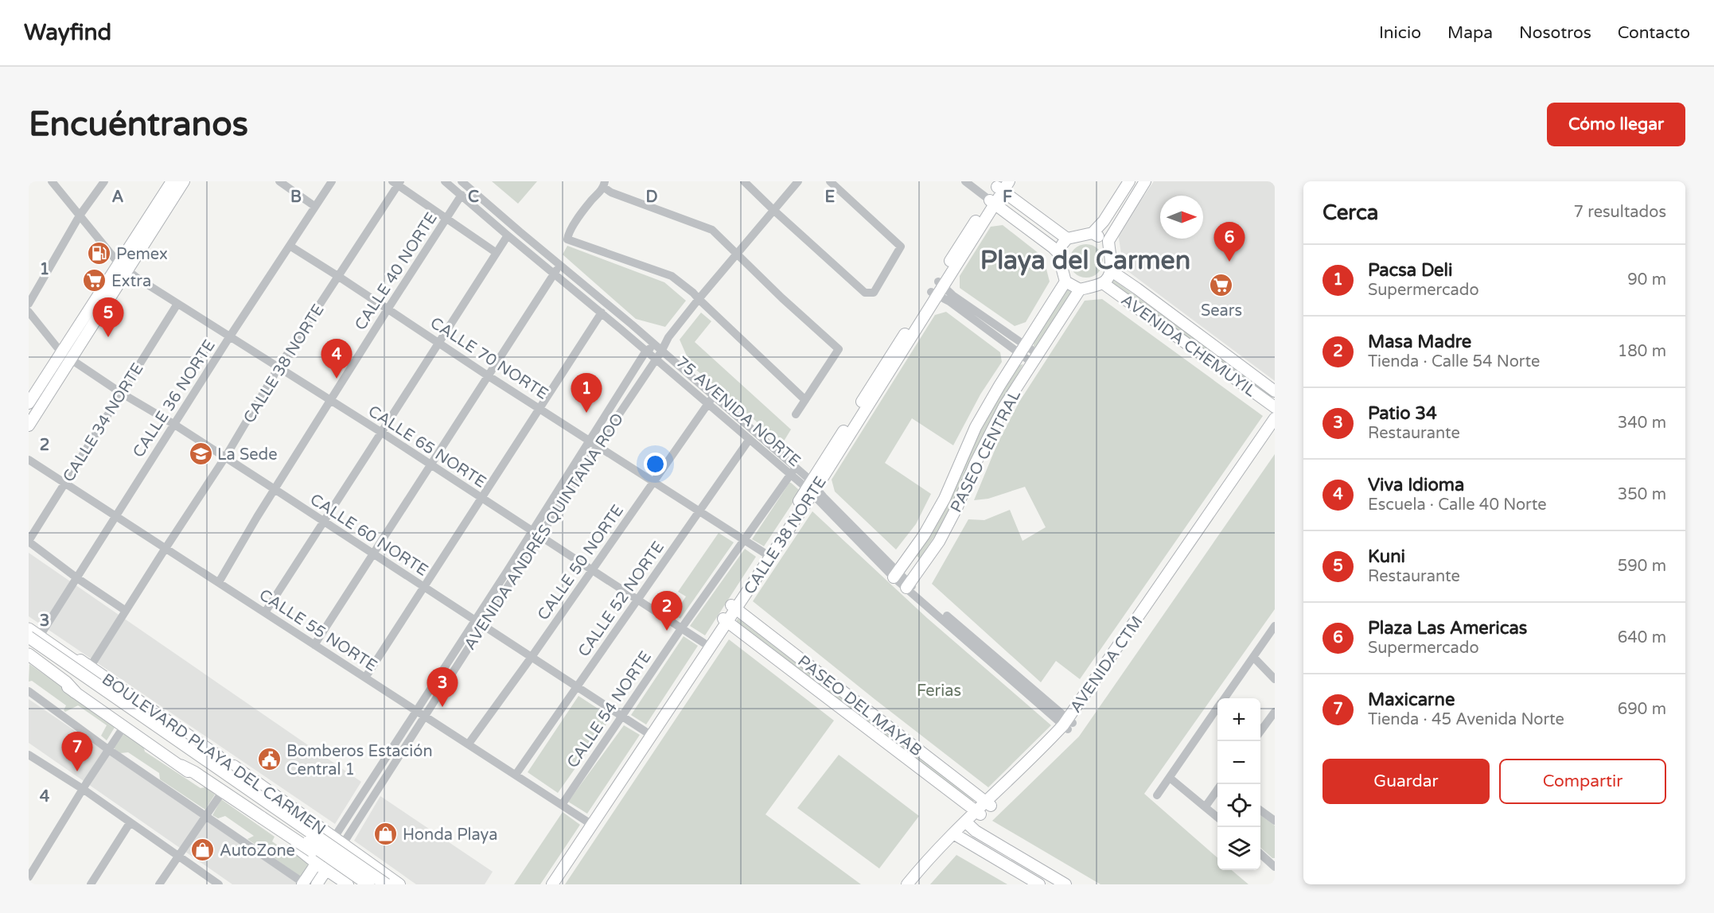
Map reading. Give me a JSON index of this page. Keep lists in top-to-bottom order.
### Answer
{
  "streets": {
    "main road": [
      "AVENIDA CHEMUYIL",
      "CALLE 38 NORTE",
      "PASEO CENTRAL",
      "AVENIDA ANDRÉS QUINTANA ROO",
      "AVENIDA CTM",
      "PASEO DEL MAYAB",
      "BOULEVARD PLAYA DEL CARMEN"
    ],
    "street": [
      "CALLE 40 NORTE",
      "CALLE 70 NORTE",
      "CALLE 36 NORTE",
      "75 AVENIDA NORTE",
      "CALLE 34 NORTE",
      "CALLE 65 NORTE",
      "CALLE 60 NORTE",
      "CALLE 50 NORTE",
      "CALLE 52 NORTE",
      "CALLE 55 NORTE",
      "CALLE 54 NORTE"
    ]
  },
  "crossings": [
    ["CALLE 40 NORTE", "CALLE 70 NORTE"],
    ["CALLE 40 NORTE", "75 AVENIDA NORTE"],
    ["CALLE 40 NORTE", "CALLE 65 NORTE"],
    ["CALLE 40 NORTE", "CALLE 60 NORTE"],
    ["CALLE 40 NORTE", "CALLE 55 NORTE"],
    ["AVENIDA CHEMUYIL", "PASEO CENTRAL"],
    ["CALLE 70 NORTE", "CALLE 38 NORTE"],
    ["CALLE 70 NORTE", "CALLE 36 NORTE"],
    ["CALLE 70 NORTE", "AVENIDA ANDRÉS QUINTANA ROO"],
    ["CALLE 70 NORTE", "CALLE 50 NORTE"],
    ["CALLE 70 NORTE", "CALLE 52 NORTE"],
    ["CALLE 70 NORTE", "CALLE 54 NORTE"],
    ["CALLE 38 NORTE", "75 AVENIDA NORTE"],
    ["CALLE 38 NORTE", "CALLE 65 NORTE"],
    ["CALLE 38 NORTE", "CALLE 60 NORTE"],
    ["CALLE 38 NORTE", "CALLE 55 NORTE"],
    ["CALLE 38 NORTE", "PASEO DEL MAYAB"],
    ["CALLE 38 NORTE", "BOULEVARD PLAYA DEL CARMEN"],
    ["CALLE 36 NORTE", "CALLE 65 NORTE"],
    ["CALLE 36 NORTE", "CALLE 60 NORTE"],
    ["CALLE 36 NORTE", "CALLE 55 NORTE"],
    ["CALLE 36 NORTE", "BOULEVARD PLAYA DEL CARMEN"],
    ["75 AVENIDA NORTE", "PASEO CENTRAL"],
    ["75 AVENIDA NORTE", "AVENIDA ANDRÉS QUINTANA ROO"],
    ["75 AVENIDA NORTE", "CALLE 50 NORTE"],
    ["75 AVENIDA NORTE", "CALLE 52 NORTE"],
    ["75 AVENIDA NORTE", "AVENIDA CTM"],
    ["75 AVENIDA NORTE", "CALLE 54 NORTE"],
    ["CALLE 34 NORTE", "CALLE 65 NORTE"],
    ["CALLE 34 NORTE", "CALLE 60 NORTE"],
    ["CALLE 34 NORTE", "CALLE 55 NORTE"],
    ["CALLE 65 NORTE", "AVENIDA ANDRÉS QUINTANA ROO"],
    ["CALLE 65 NORTE", "CALLE 50 NORTE"],
    ["CALLE 65 NORTE", "CALLE 52 NORTE"],
    ["CALLE 65 NORTE", "CALLE 54 NORTE"],
    ["AVENIDA ANDRÉS QUINTANA ROO", "CALLE 60 NORTE"],
    ["AVENIDA ANDRÉS QUINTANA ROO", "CALLE 55 NORTE"],
    ["AVENIDA ANDRÉS QUINTANA ROO", "BOULEVARD PLAYA DEL CARMEN"],
    ["CALLE 60 NORTE", "CALLE 50 NORTE"],
    ["CALLE 60 NORTE", "CALLE 52 NORTE"],
    ["CALLE 60 NORTE", "CALLE 54 NORTE"],
    ["CALLE 50 NORTE", "CALLE 55 NORTE"],
    ["CALLE 52 NORTE", "CALLE 55 NORTE"],
    ["CALLE 55 NORTE", "CALLE 54 NORTE"],
    ["AVENIDA CTM", "PASEO DEL MAYAB"]
  ],
  "districts": ["Playa del Carmen"],
  "parks": ["Ferias"],
  "places": {
    "fuel station": ["Pemex"],
    "supermarket": ["Extra", "Sears"],
    "school or university": ["La Sede"],
    "public building": ["Bomberos Estación Central 1"],
    "shop": ["Honda Playa", "AutoZone"]
  },
  "north": "right",
  "page": {
    "header": "Wayfind",
    "nav": [
      "Inicio",
      "Mapa",
      "Nosotros",
      "Contacto"
    ],
    "buttons": [
      "Cómo llegar",
      ["Guardar", "Compartir"]
    ],
    "title": "Encuéntranos",
    "heading": ["Cerca", "7 resultados"],
    "pins": [
      "6",
      "5",
      "4",
      "1",
      "2",
      "3",
      "7"
    ],
    "list": [
      {
        "mark": "1",
        "name": "Pacsa Deli",
        "note": "Supermercado",
        "value": "90 m"
      },
      {
        "mark": "2",
        "name": "Masa Madre",
        "note": "Tienda · Calle 54 Norte",
        "value": "180 m"
      },
      {
        "mark": "3",
        "name": "Patio 34",
        "note": "Restaurante",
        "value": "340 m"
      },
      {
        "mark": "4",
        "name": "Viva Idioma",
        "note": "Escuela · Calle 40 Norte",
        "value": "350 m"
      },
      {
        "mark": "5",
        "name": "Kuni",
        "note": "Restaurante",
        "value": "590 m"
      },
      {
        "mark": "6",
        "name": "Plaza Las Americas",
        "note": "Supermercado",
        "value": "640 m"
      },
      {
        "mark": "7",
        "name": "Maxicarne",
        "note": "Tienda · 45 Avenida Norte",
        "value": "690 m"
      }
    ],
    "map_buttons": ["+", "−"]
  },
  "grid": {
    "columns": [
      "A",
      "B",
      "C",
      "D",
      "E",
      "F"
    ],
    "rows": [
      "1",
      "2",
      "3",
      "4"
    ]
  }
}
